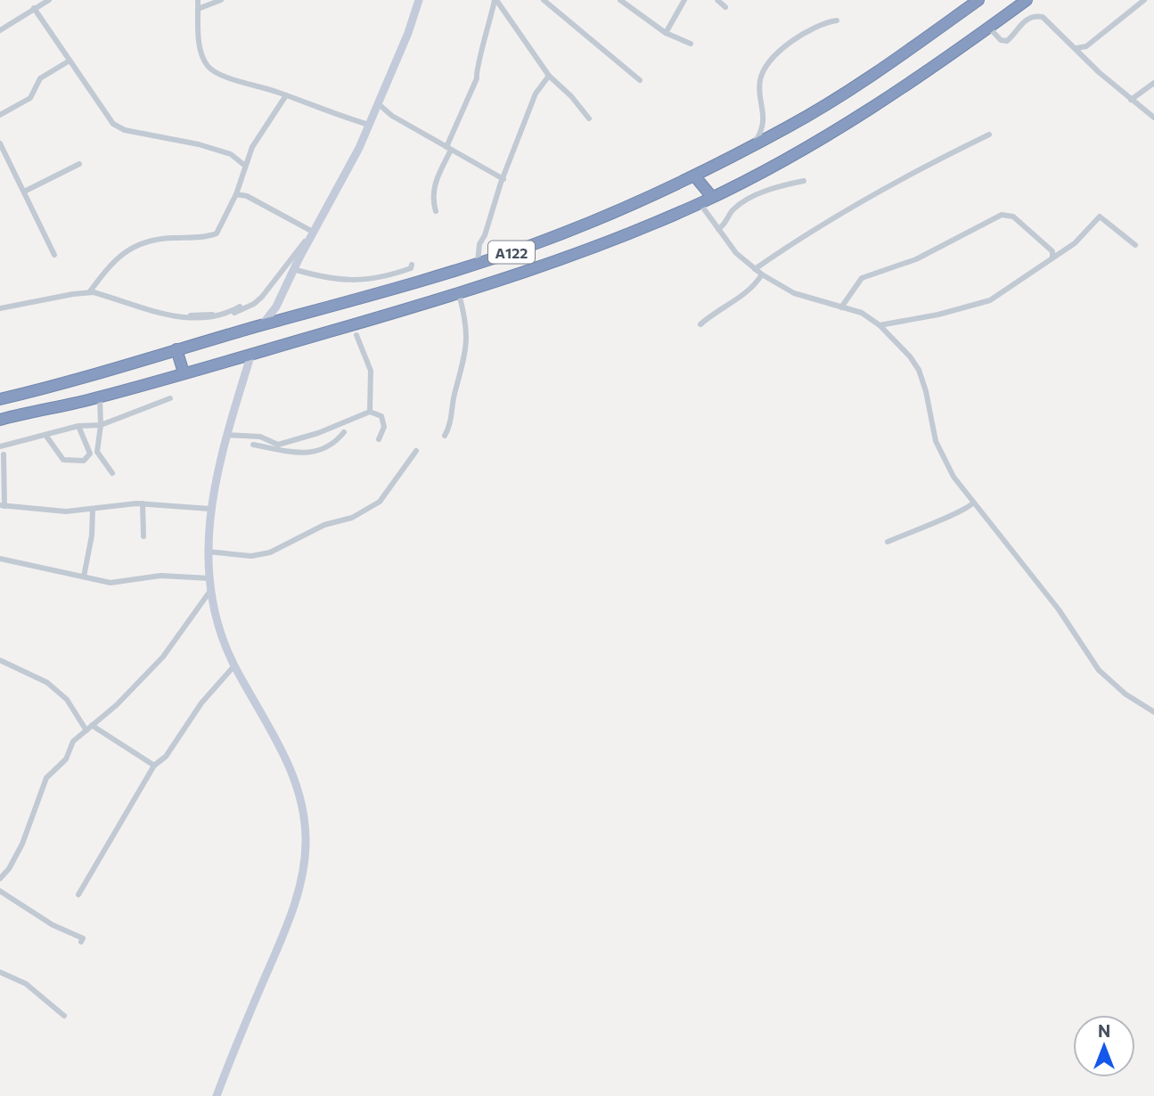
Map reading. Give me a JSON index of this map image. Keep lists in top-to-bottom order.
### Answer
{
  "streets": {
    "highway": ["A122"]
  },
  "north": "top"
}
